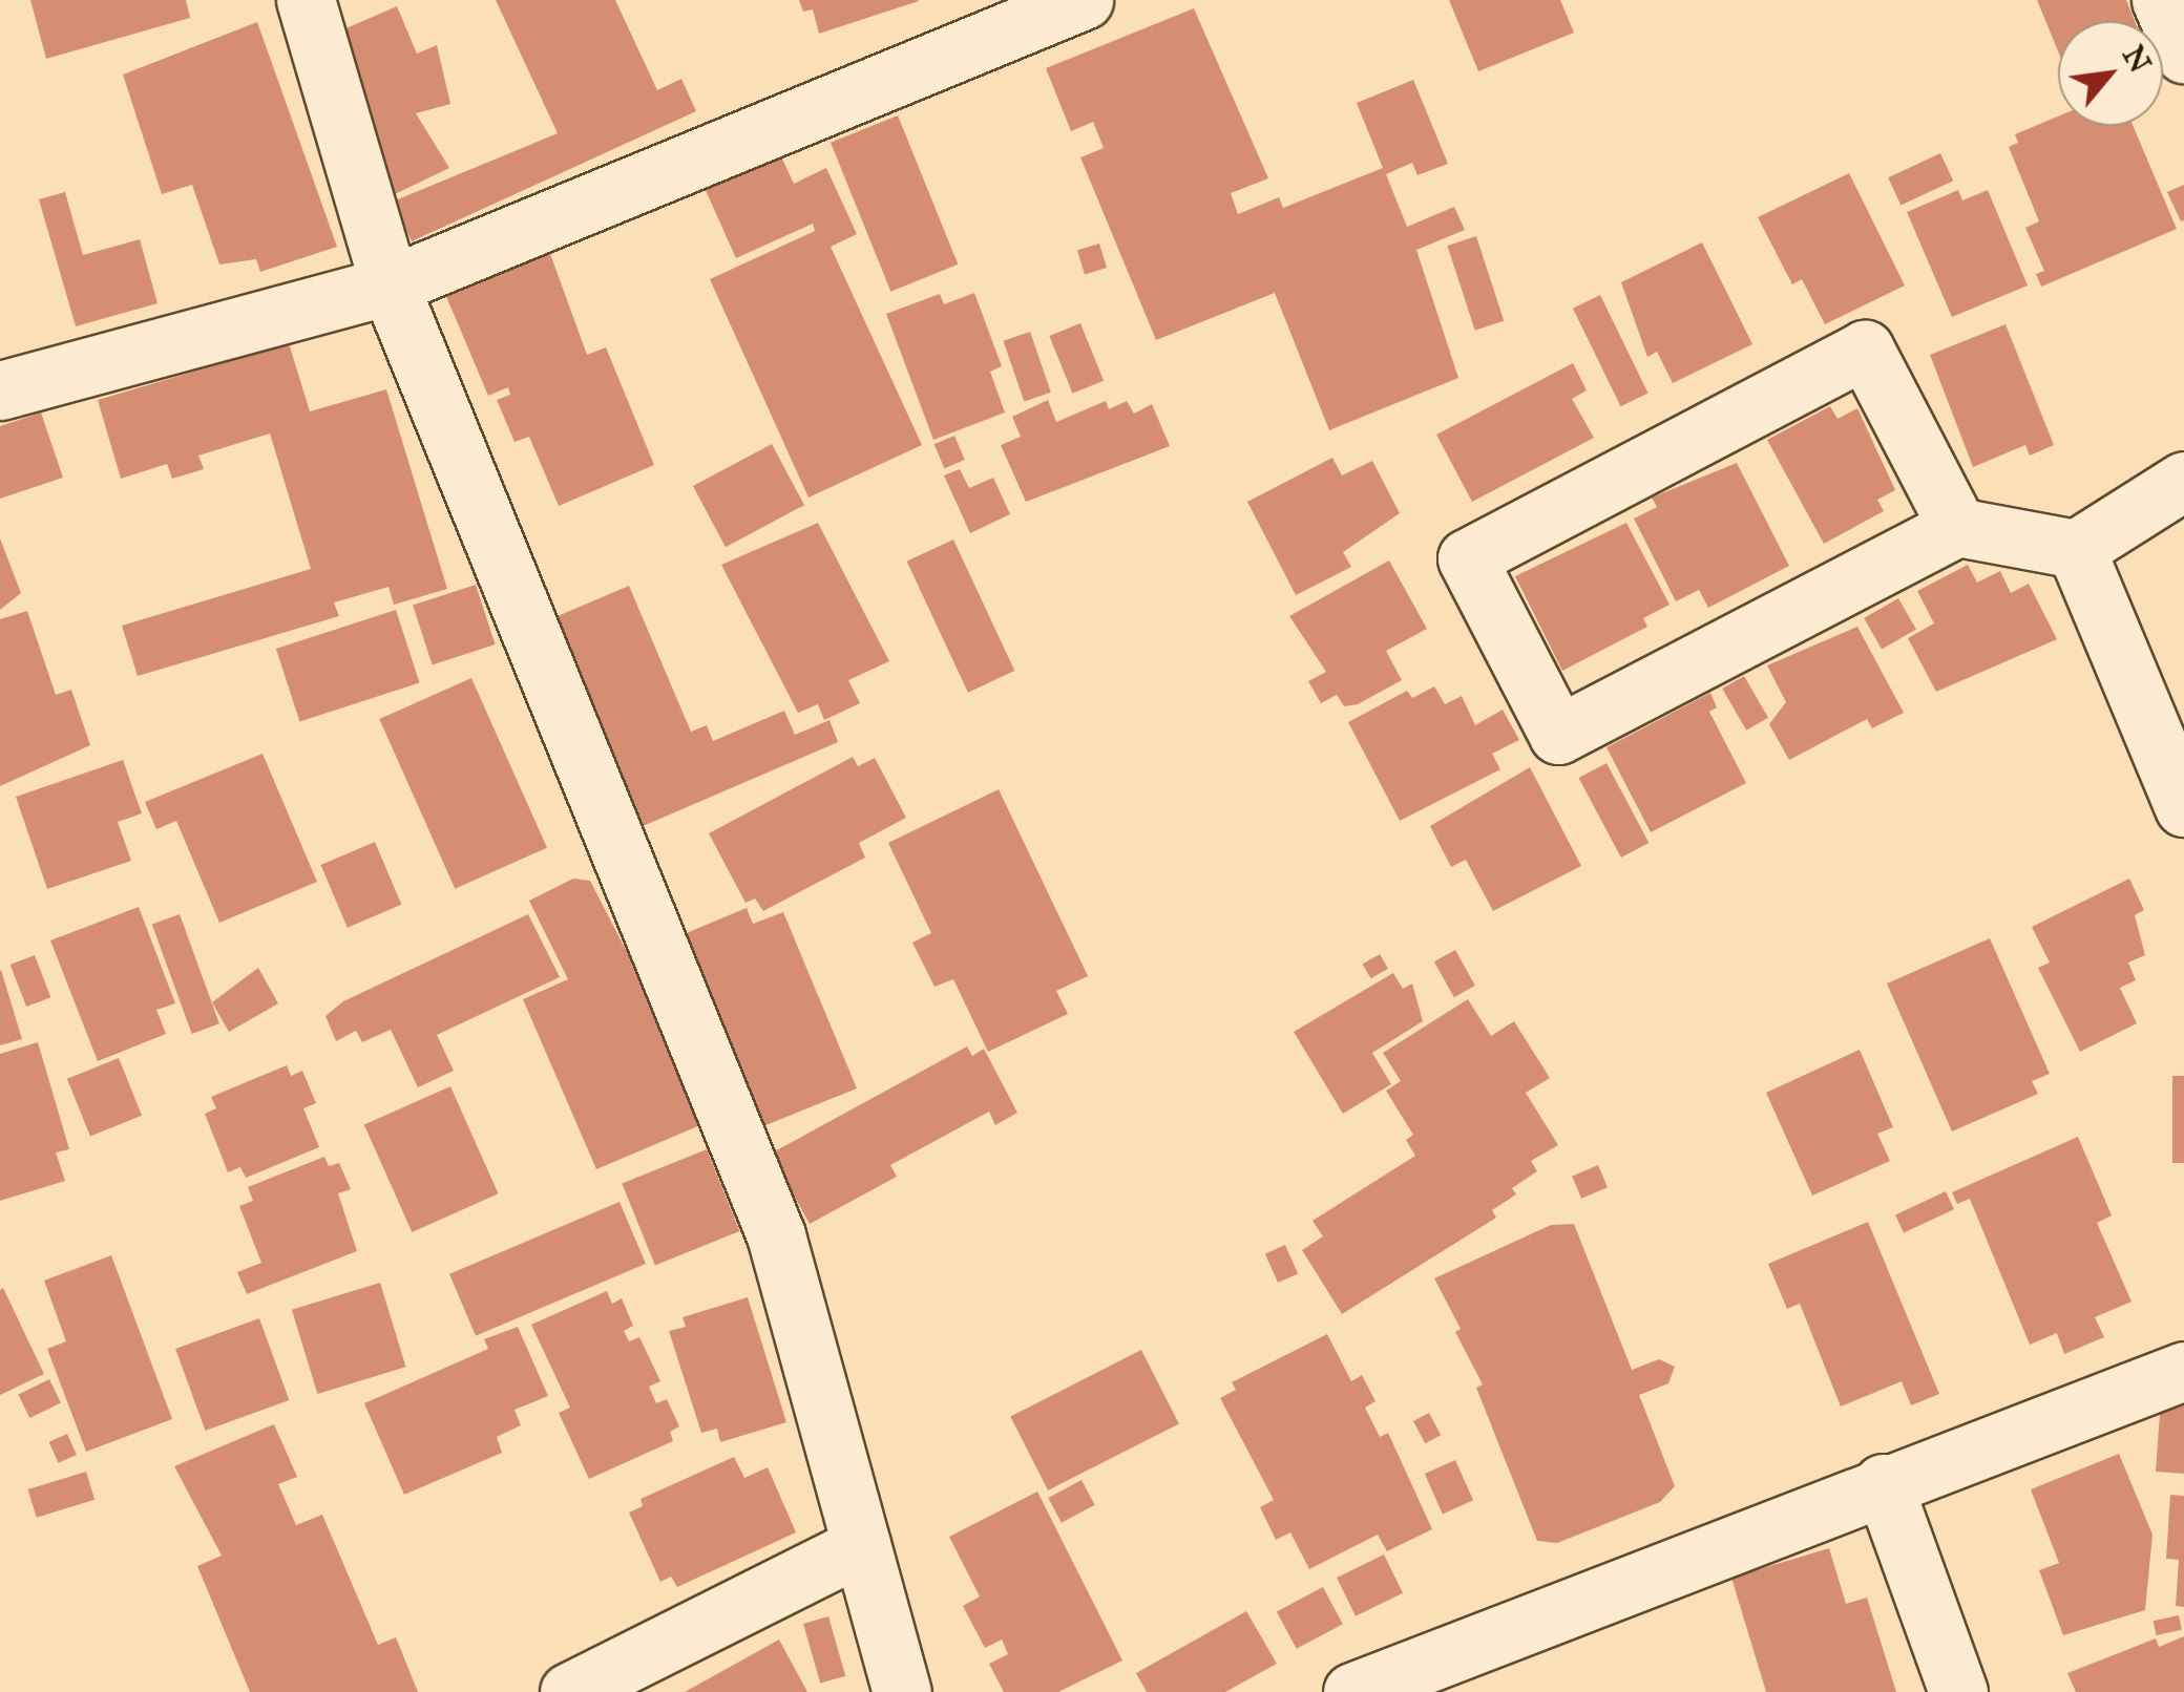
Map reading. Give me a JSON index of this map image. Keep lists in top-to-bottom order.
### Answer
{
  "north": "top right"
}
